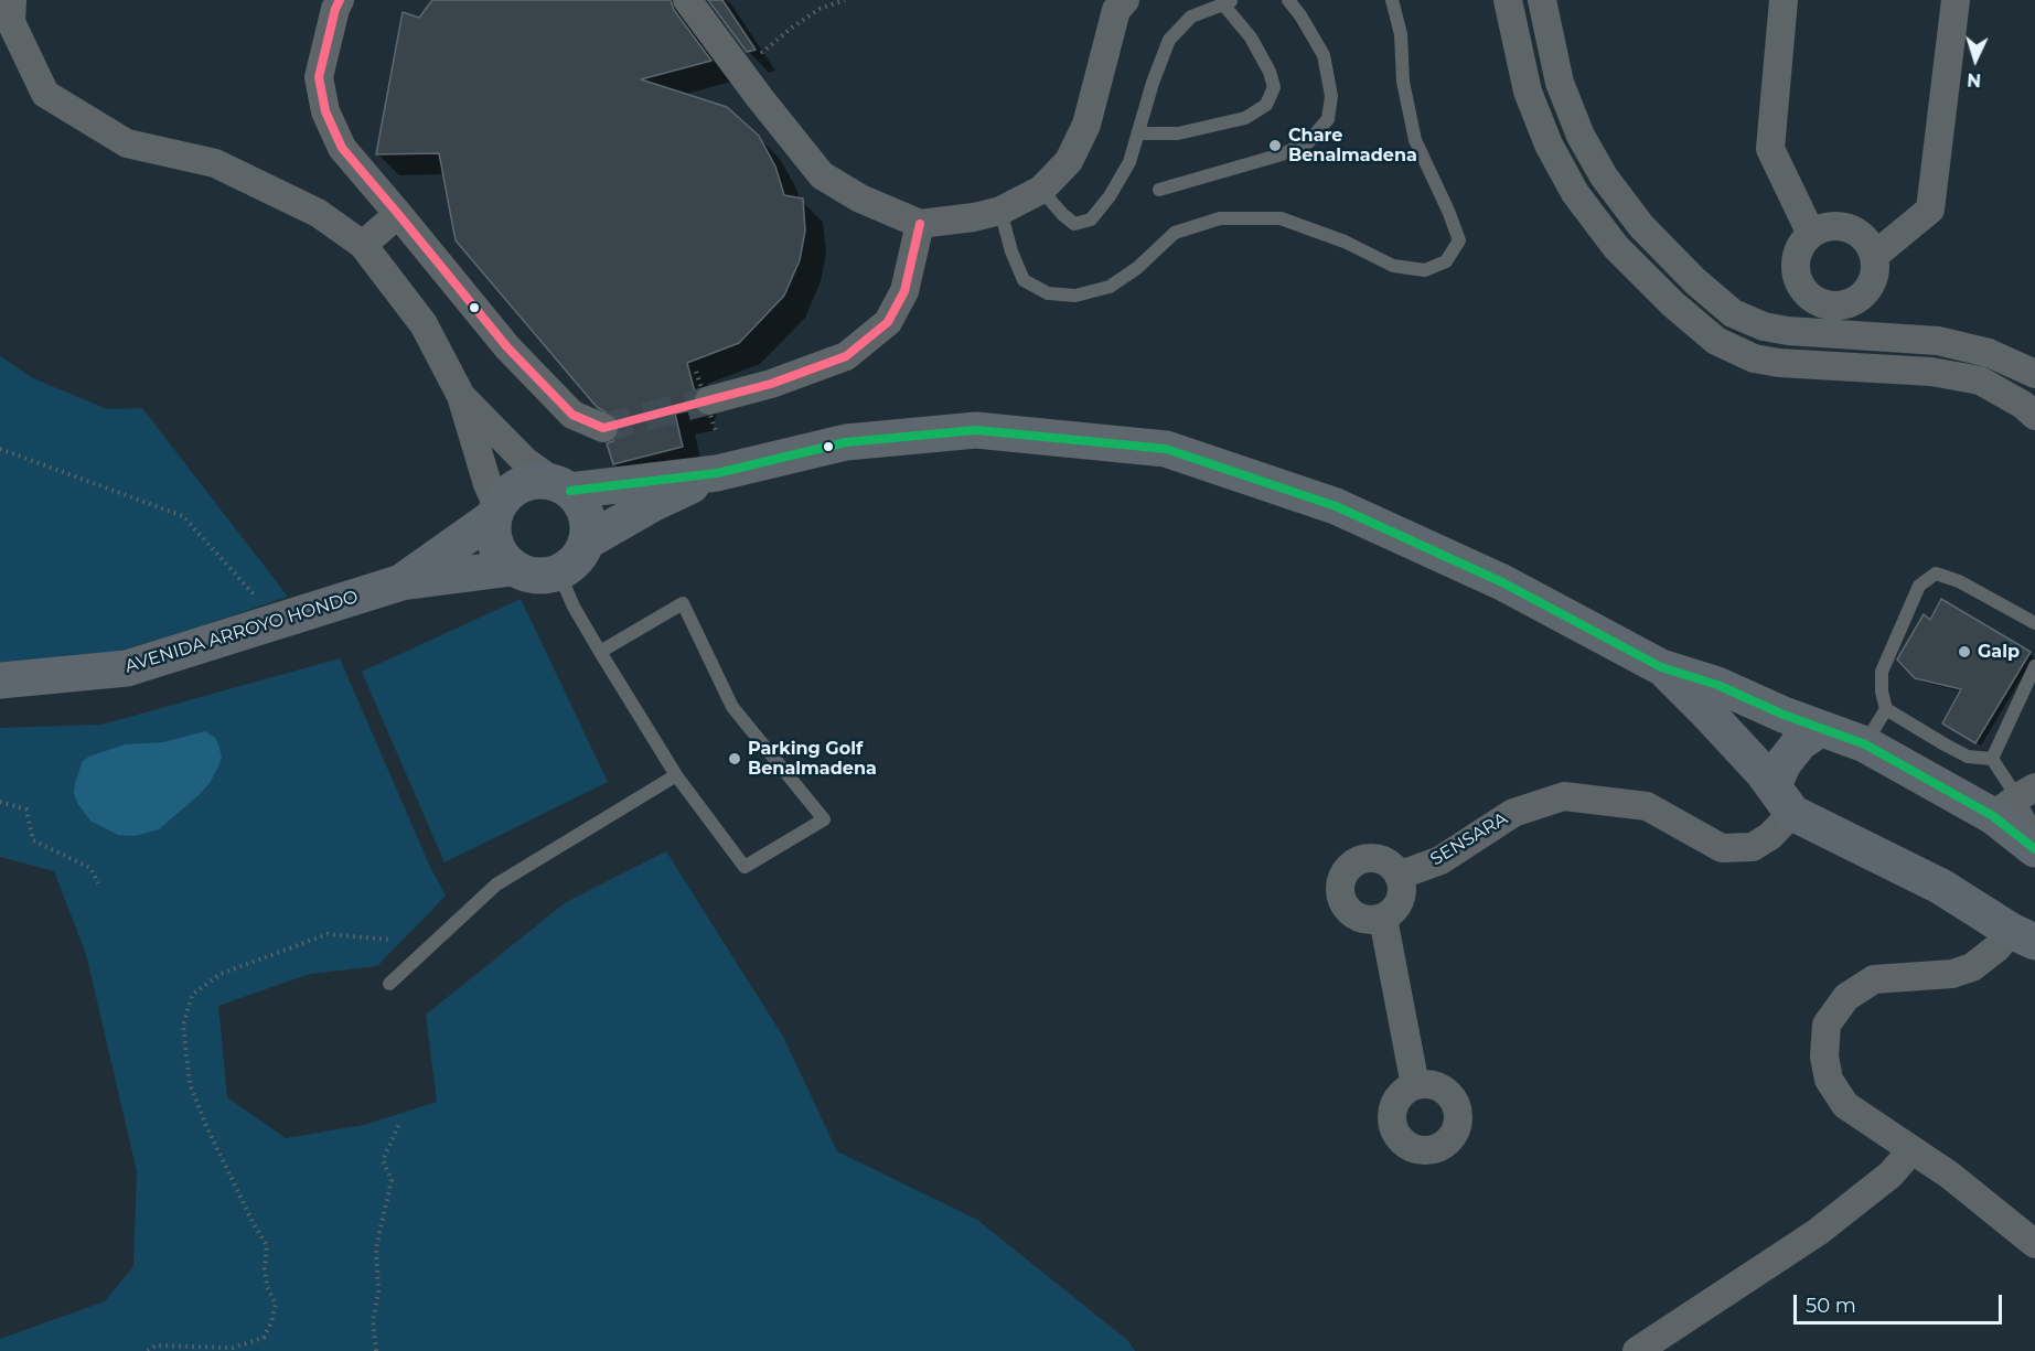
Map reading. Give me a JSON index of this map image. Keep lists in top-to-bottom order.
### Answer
{
  "streets": {
    "main road": ["AVENIDA ARROYO HONDO"],
    "street": ["SENSARA"]
  },
  "places": ["Chare Benalmadena", "Galp", "Parking Golf Benalmadena"],
  "scale_bar": "50 m",
  "north": "bottom"
}
